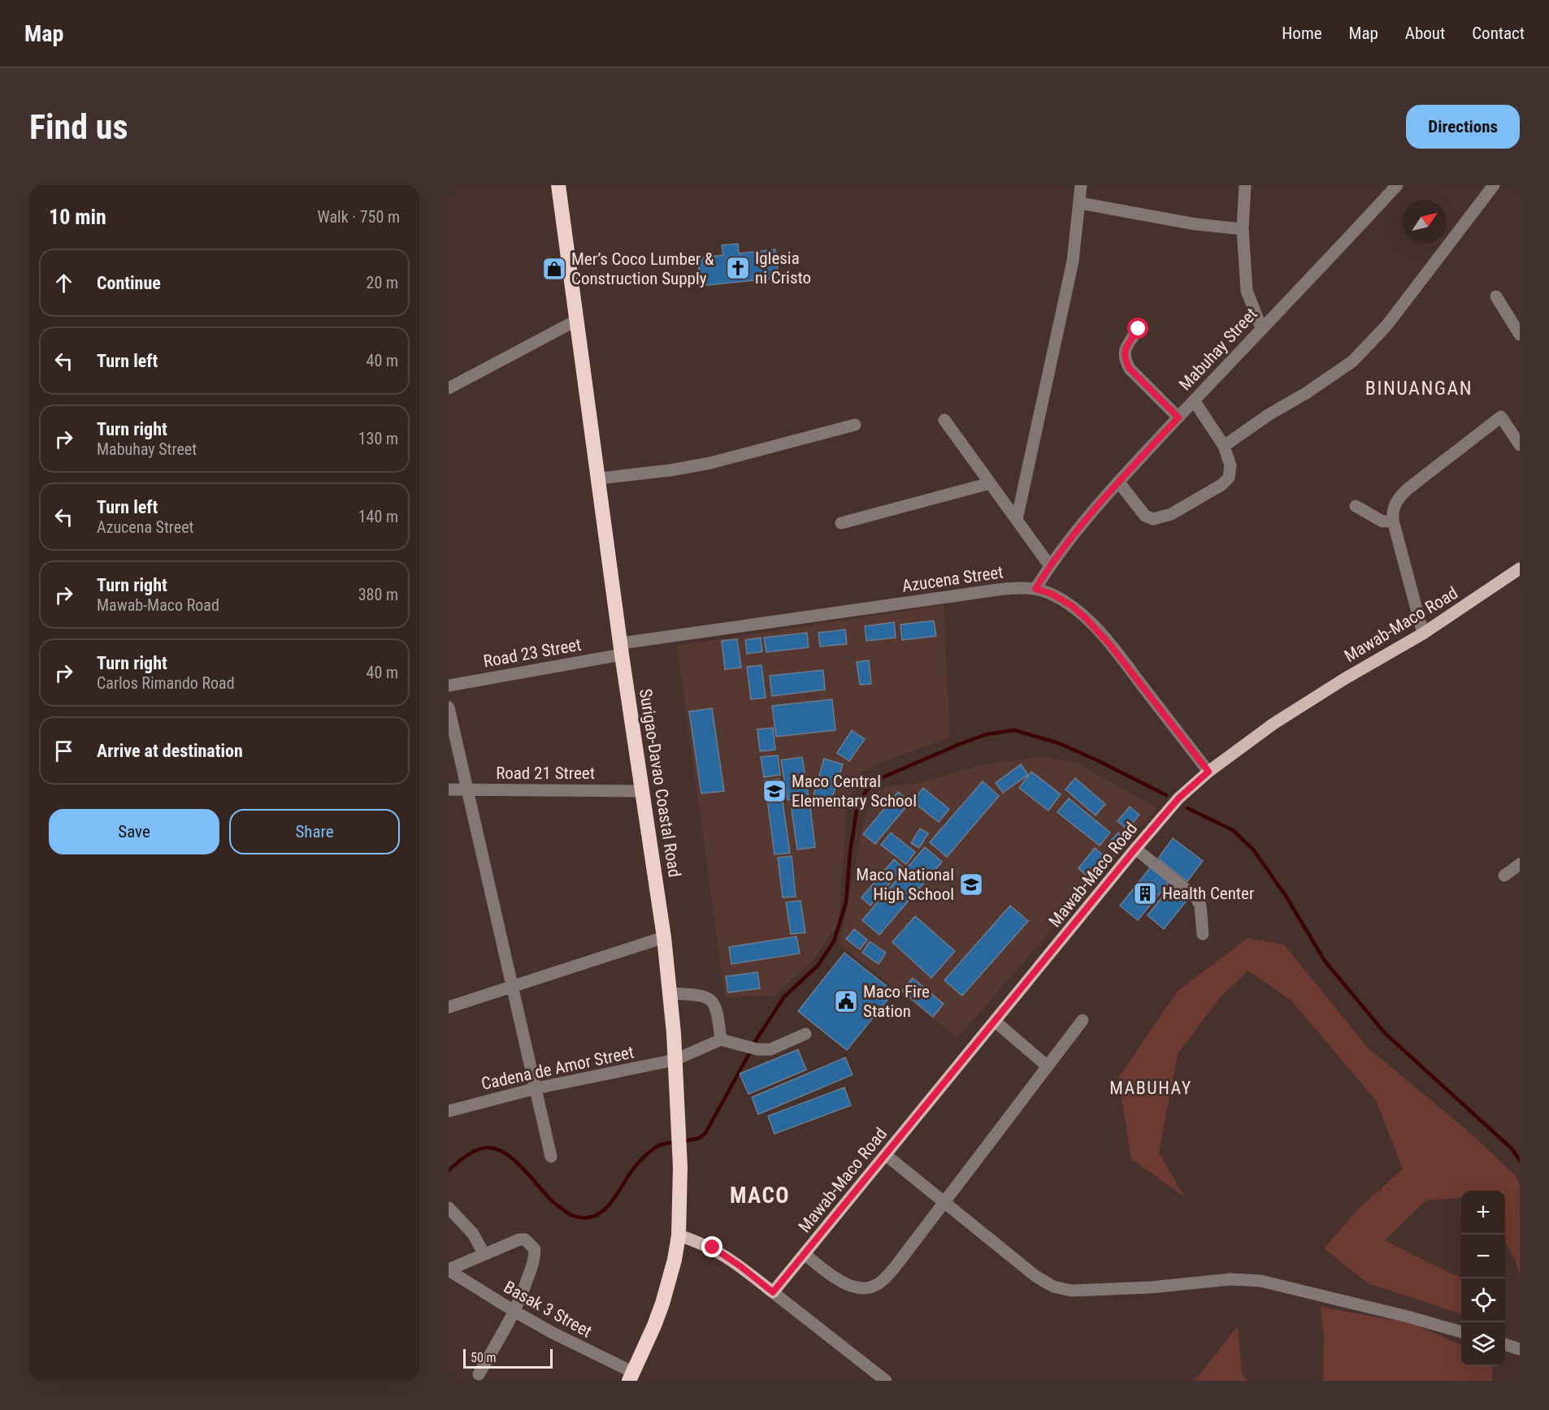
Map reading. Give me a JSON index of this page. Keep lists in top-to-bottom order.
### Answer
{
  "streets": {
    "highway": ["Surigao-Davao Coastal Road"],
    "main road": ["Mawab-Maco Road"],
    "street": [
      "Mabuhay Street",
      "Azucena Street",
      "Road 23 Street",
      "Road 21 Street",
      "Cadena de Amor Street",
      "Basak 3 Street"
    ]
  },
  "crossings": [
    ["Mabuhay Street", "Azucena Street"],
    ["Azucena Street", "Mawab-Maco Road"],
    ["Azucena Street", "Road 23 Street"],
    ["Azucena Street", "Surigao-Davao Coastal Road"],
    ["Road 23 Street", "Surigao-Davao Coastal Road"],
    ["Road 21 Street", "Surigao-Davao Coastal Road"],
    ["Surigao-Davao Coastal Road", "Cadena de Amor Street"],
    ["Surigao-Davao Coastal Road", "Basak 3 Street"]
  ],
  "districts": ["BINUANGAN", "MABUHAY", "MACO"],
  "places": {
    "church": ["Iglesia ni Cristo"],
    "shop": ["Mer’s Coco Lumber & Construction Supply"],
    "school or university": ["Maco Central Elementary School", "Maco National High School"],
    "building": ["Health Center"],
    "public building": ["Maco Fire Station"]
  },
  "scale_bar": "50 m",
  "north": "top right",
  "page": {
    "header": "Map",
    "nav": [
      "Home",
      "Map",
      "About",
      "Contact"
    ],
    "buttons": [
      "Directions",
      ["Save", "Share"]
    ],
    "title": "Find us",
    "heading": ["10 min", "Walk · 750 m"],
    "list": [
      ["Continue", "20 m"],
      ["Turn left", "40 m"],
      ["Turn right", "Mabuhay Street", "130 m"],
      ["Turn left", "Azucena Street", "140 m"],
      ["Turn right", "Mawab-Maco Road", "380 m"],
      ["Turn right", "Carlos Rimando Road", "40 m"],
      "Arrive at destination"
    ],
    "map_buttons": ["+", "−"],
    "scale": "50 m"
  }
}
